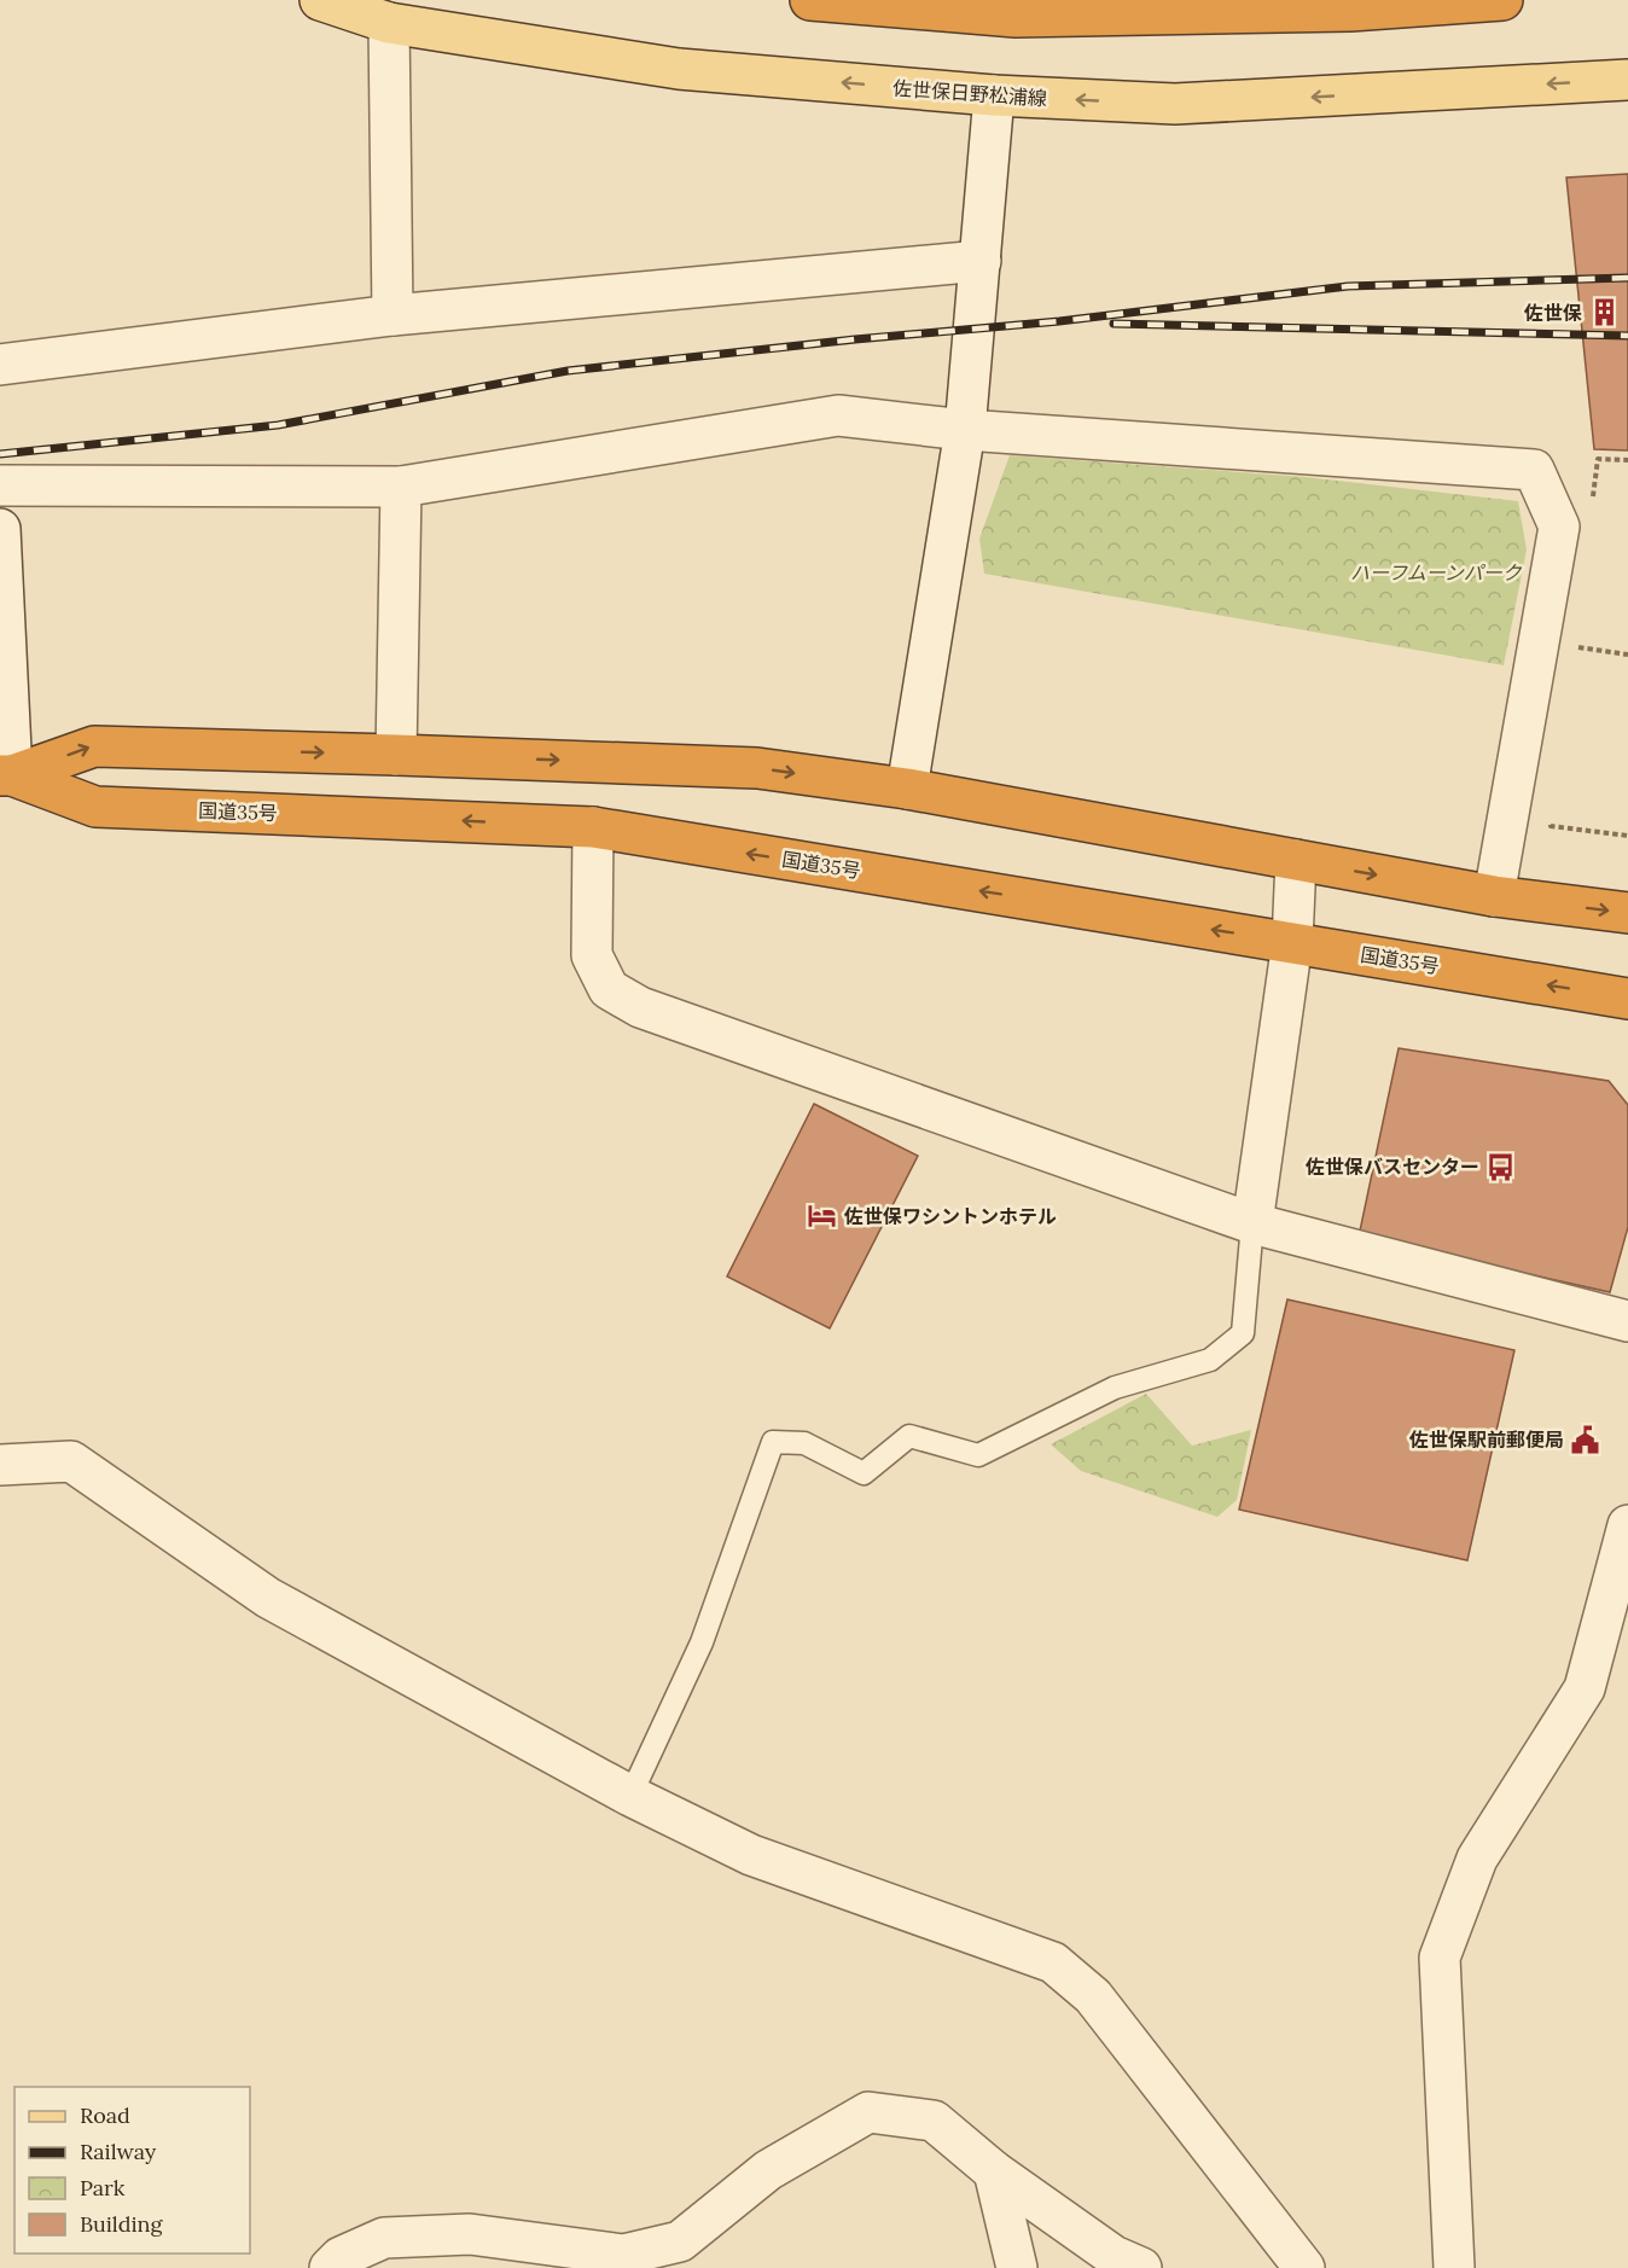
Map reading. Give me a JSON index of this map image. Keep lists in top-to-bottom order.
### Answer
{
  "streets": {
    "highway": ["国道35号"],
    "main road": ["佐世保日野松浦線"]
  },
  "one_way": ["佐世保日野松浦線"],
  "parks": ["ハーフムーンパーク"],
  "places": {
    "building": ["佐世保"],
    "bus stop": ["佐世保バスセンター"],
    "hotel": ["佐世保ワシントンホテル"],
    "public building": ["佐世保駅前郵便局"]
  },
  "legend": [
    "Road",
    "Railway",
    "Park",
    "Building"
  ]
}
